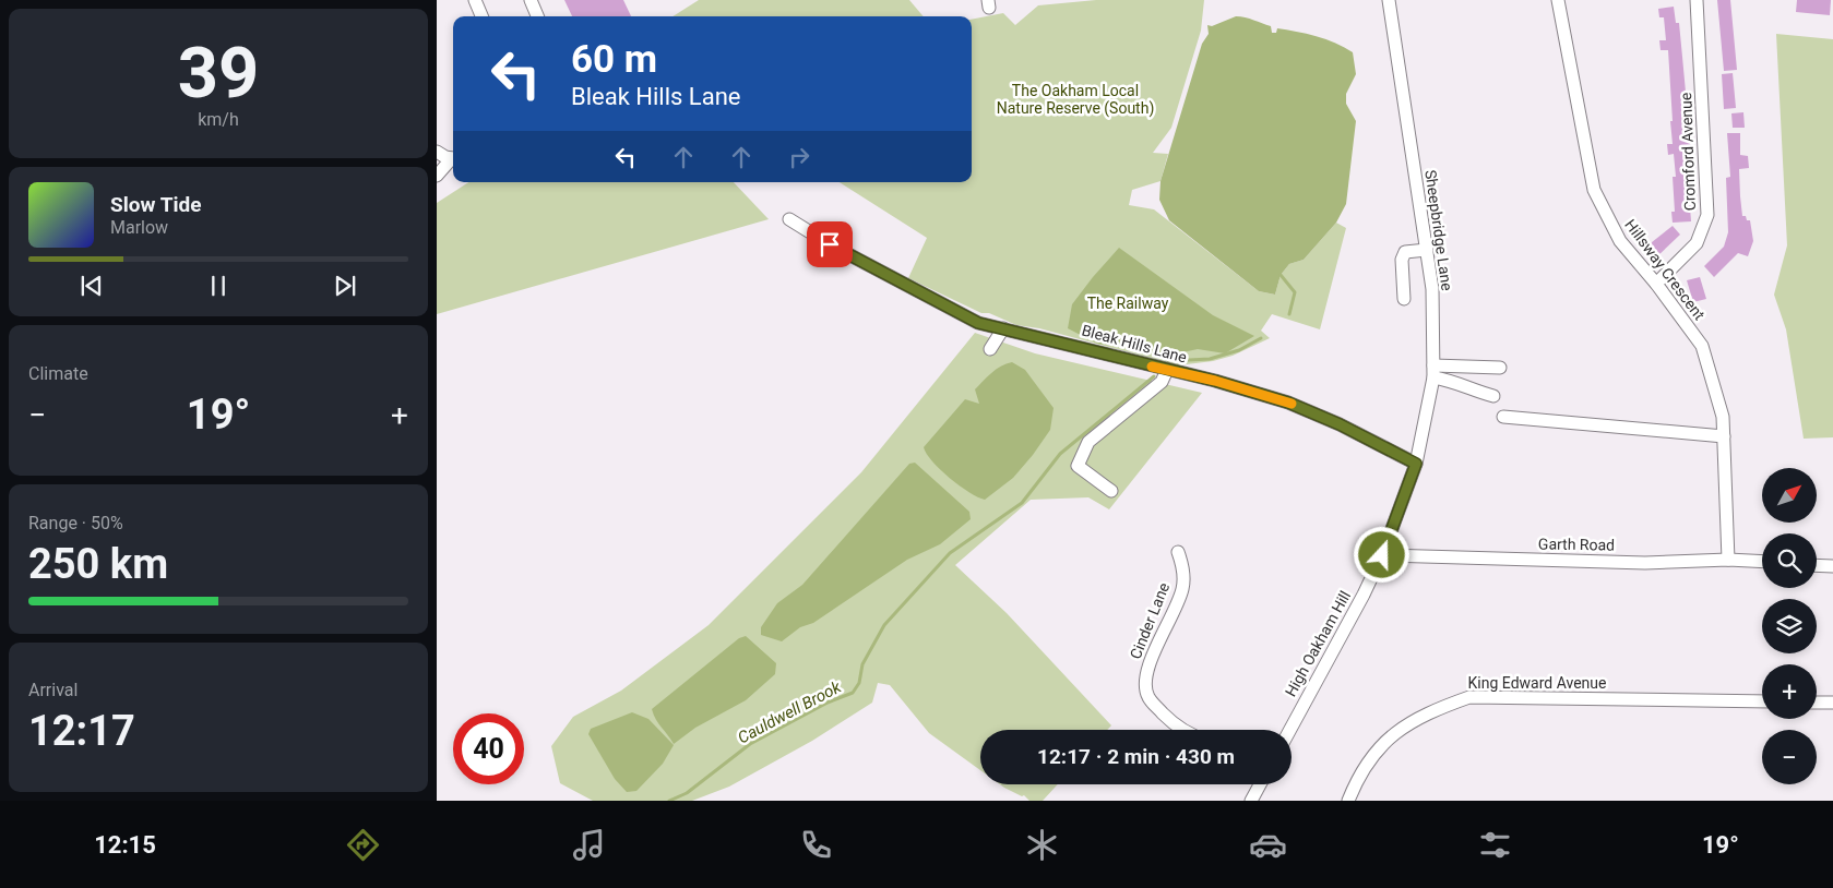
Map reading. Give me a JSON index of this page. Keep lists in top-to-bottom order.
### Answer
{
  "streets": {
    "street": [
      "Cromford Avenue",
      "Sheepbridge Lane",
      "Hillsway Crescent",
      "Bleak Hills Lane",
      "Garth Road",
      "Cinder Lane",
      "High Oakham Hill",
      "King Edward Avenue"
    ]
  },
  "crossings": [
    ["Cromford Avenue", "Hillsway Crescent"],
    ["Sheepbridge Lane", "Bleak Hills Lane"],
    ["Sheepbridge Lane", "High Oakham Hill"],
    ["Hillsway Crescent", "Garth Road"],
    ["Bleak Hills Lane", "High Oakham Hill"],
    ["Garth Road", "High Oakham Hill"]
  ],
  "water": ["Cauldwell Brook"],
  "parks": ["The Oakham Local Nature Reserve (South)", "The Railway"],
  "north": "top right",
  "page": {
    "tile": [
      ["39", "km/h"],
      "Climate",
      ["Range · 50%", "250 km"],
      ["Arrival", "12:17"]
    ],
    "turn": ["60 m", "Bleak Hills Lane"],
    "song": ["Slow Tide", "Marlow"],
    "heat": ["−", "19°", "+"],
    "map_buttons": ["+", "−"],
    "limit": "40",
    "trip": "12:17 · 2 min · 430 m",
    "tabs": ["12:15", "19°"]
  }
}
